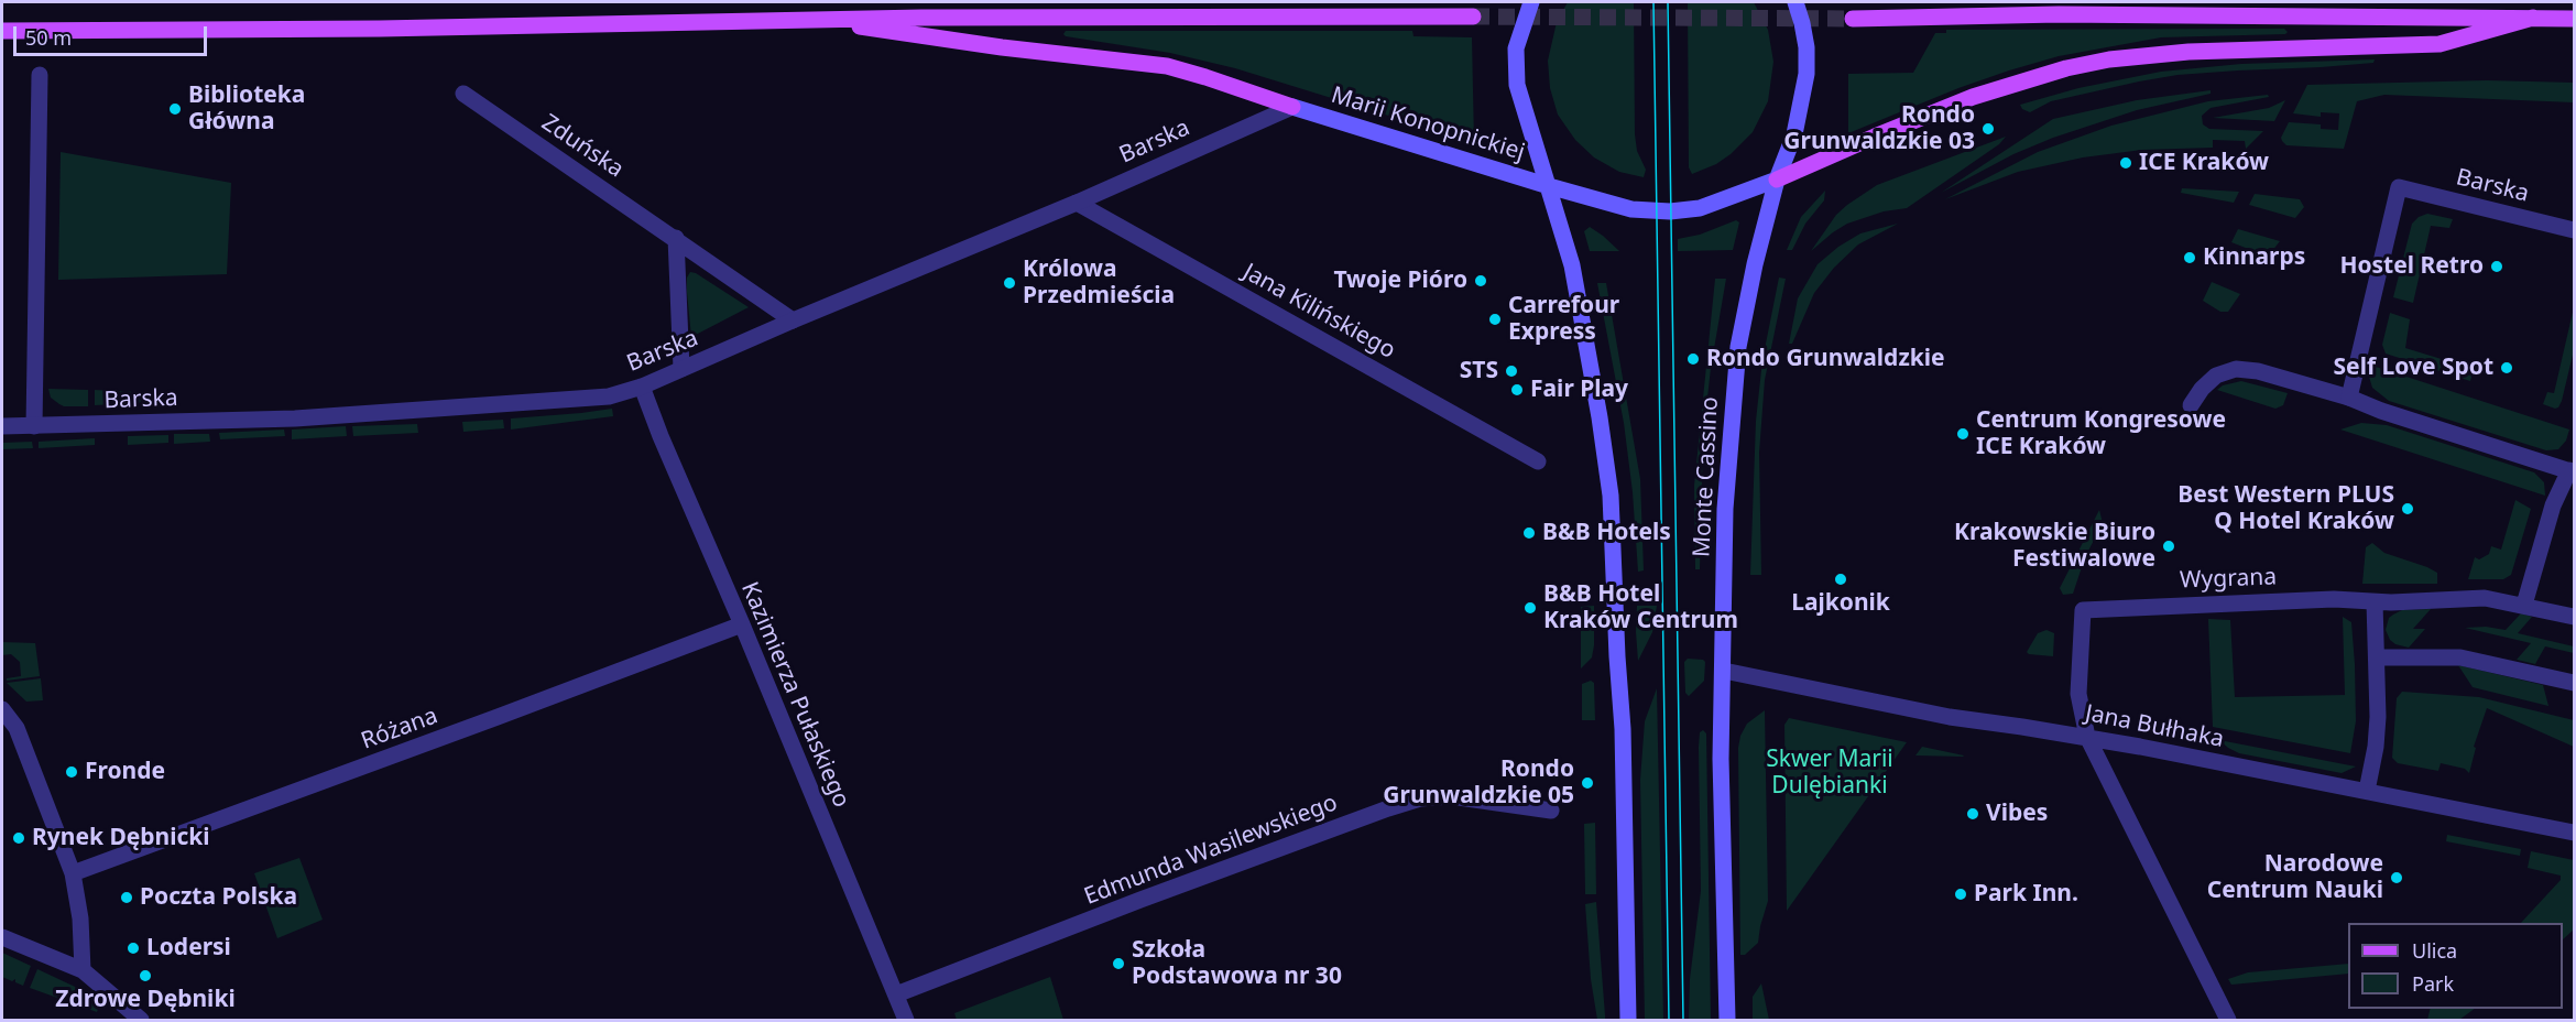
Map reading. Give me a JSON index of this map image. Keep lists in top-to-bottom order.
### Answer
{
  "streets": {
    "main road": ["Marii Konopnickiej", "Monte Cassino"],
    "street": [
      "Barska",
      "Zduńska",
      "Jana Kilińskiego",
      "Wygrana",
      "Kazimierza Pułaskiego",
      "Jana Bułhaka",
      "Różana",
      "Edmunda Wasilewskiego"
    ]
  },
  "crossings": [
    ["Marii Konopnickiej", "Barska"],
    ["Barska", "Zduńska"],
    ["Barska", "Jana Kilińskiego"],
    ["Barska", "Kazimierza Pułaskiego"],
    ["Monte Cassino", "Jana Bułhaka"],
    ["Wygrana", "Jana Bułhaka"],
    ["Kazimierza Pułaskiego", "Różana"],
    ["Kazimierza Pułaskiego", "Edmunda Wasilewskiego"]
  ],
  "parks": ["Skwer Marii Dulębianki"],
  "places": [
    "Biblioteka Główna",
    "Rondo Grunwaldzkie 03",
    "ICE Kraków",
    "Kinnarps",
    "Hostel Retro",
    "Twoje Pióro",
    "Królowa Przedmieścia",
    "Carrefour Express",
    "Rondo Grunwaldzkie",
    "Self Love Spot",
    "STS",
    "Fair Play",
    "Centrum Kongresowe ICE Kraków",
    "Best Western PLUS Q Hotel Kraków",
    "B&B Hotels",
    "Krakowskie Biuro Festiwalowe",
    "Lajkonik",
    "B&B Hotel Kraków Centrum",
    "Fronde",
    "Rondo Grunwaldzkie 05",
    "Vibes",
    "Rynek Dębnicki",
    "Narodowe Centrum Nauki",
    "Park Inn.",
    "Poczta Polska",
    "Lodersi",
    "Szkoła Podstawowa nr 30",
    "Zdrowe Dębniki"
  ],
  "legend": ["Ulica", "Park"],
  "scale_bar": "50 m"
}
